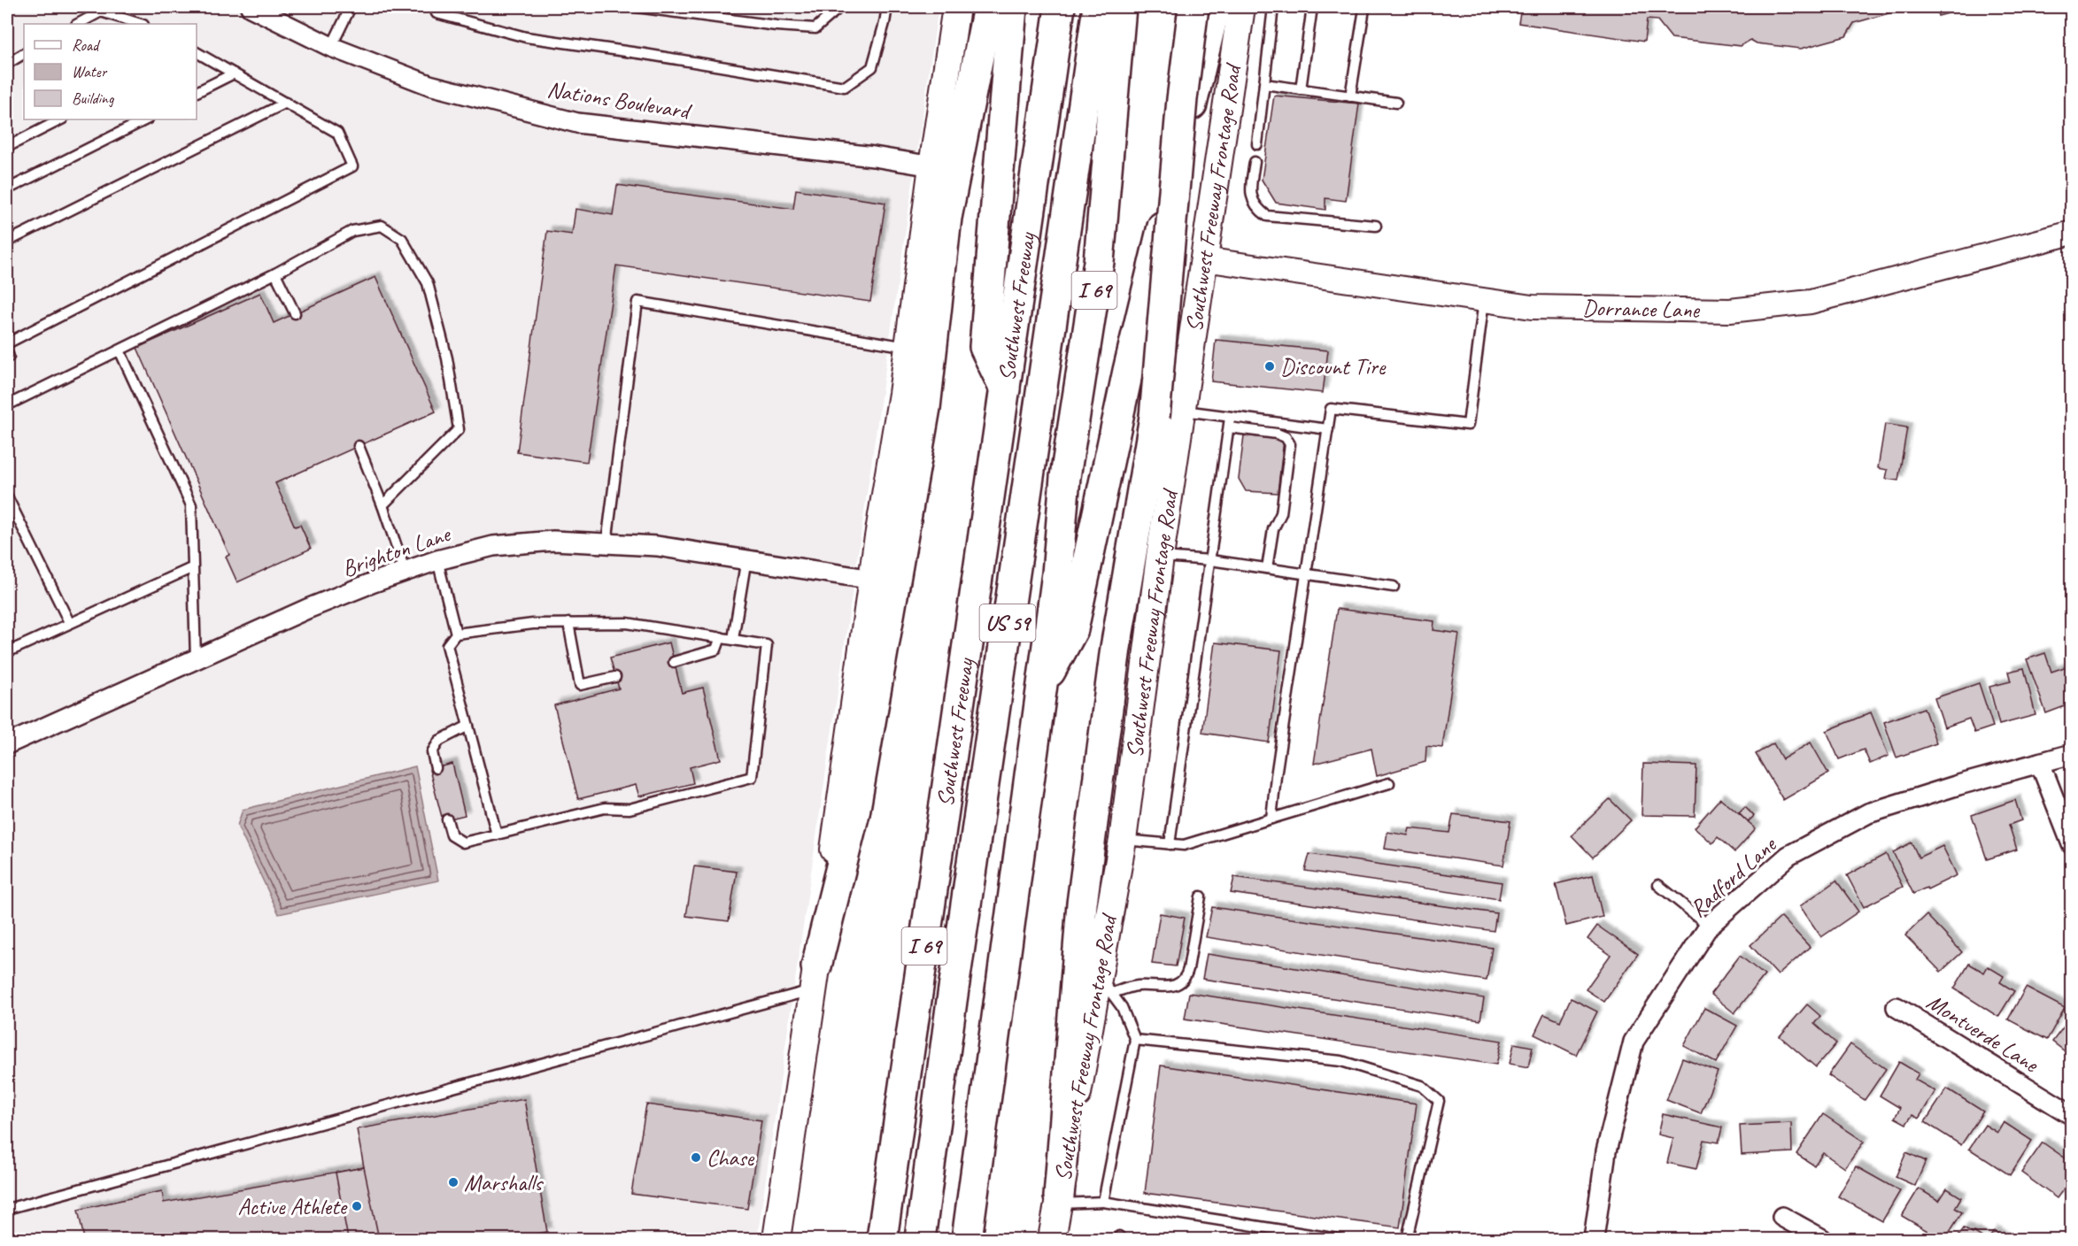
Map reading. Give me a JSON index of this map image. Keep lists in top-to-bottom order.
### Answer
{
  "streets": {
    "highway": ["I 69", "Southwest Freeway", "US 59"],
    "main road": ["Southwest Freeway Frontage Road"],
    "street": [
      "Nations Boulevard",
      "Dorrance Lane",
      "Brighton Lane",
      "Radford Lane",
      "Montverde Lane"
    ]
  },
  "crossings": [
    ["Southwest Freeway Frontage Road", "Dorrance Lane"]
  ],
  "places": [
    "Discount Tire",
    "Chase",
    "Marshalls",
    "Active Athlete"
  ],
  "legend": ["Road", "Water", "Building"]
}
